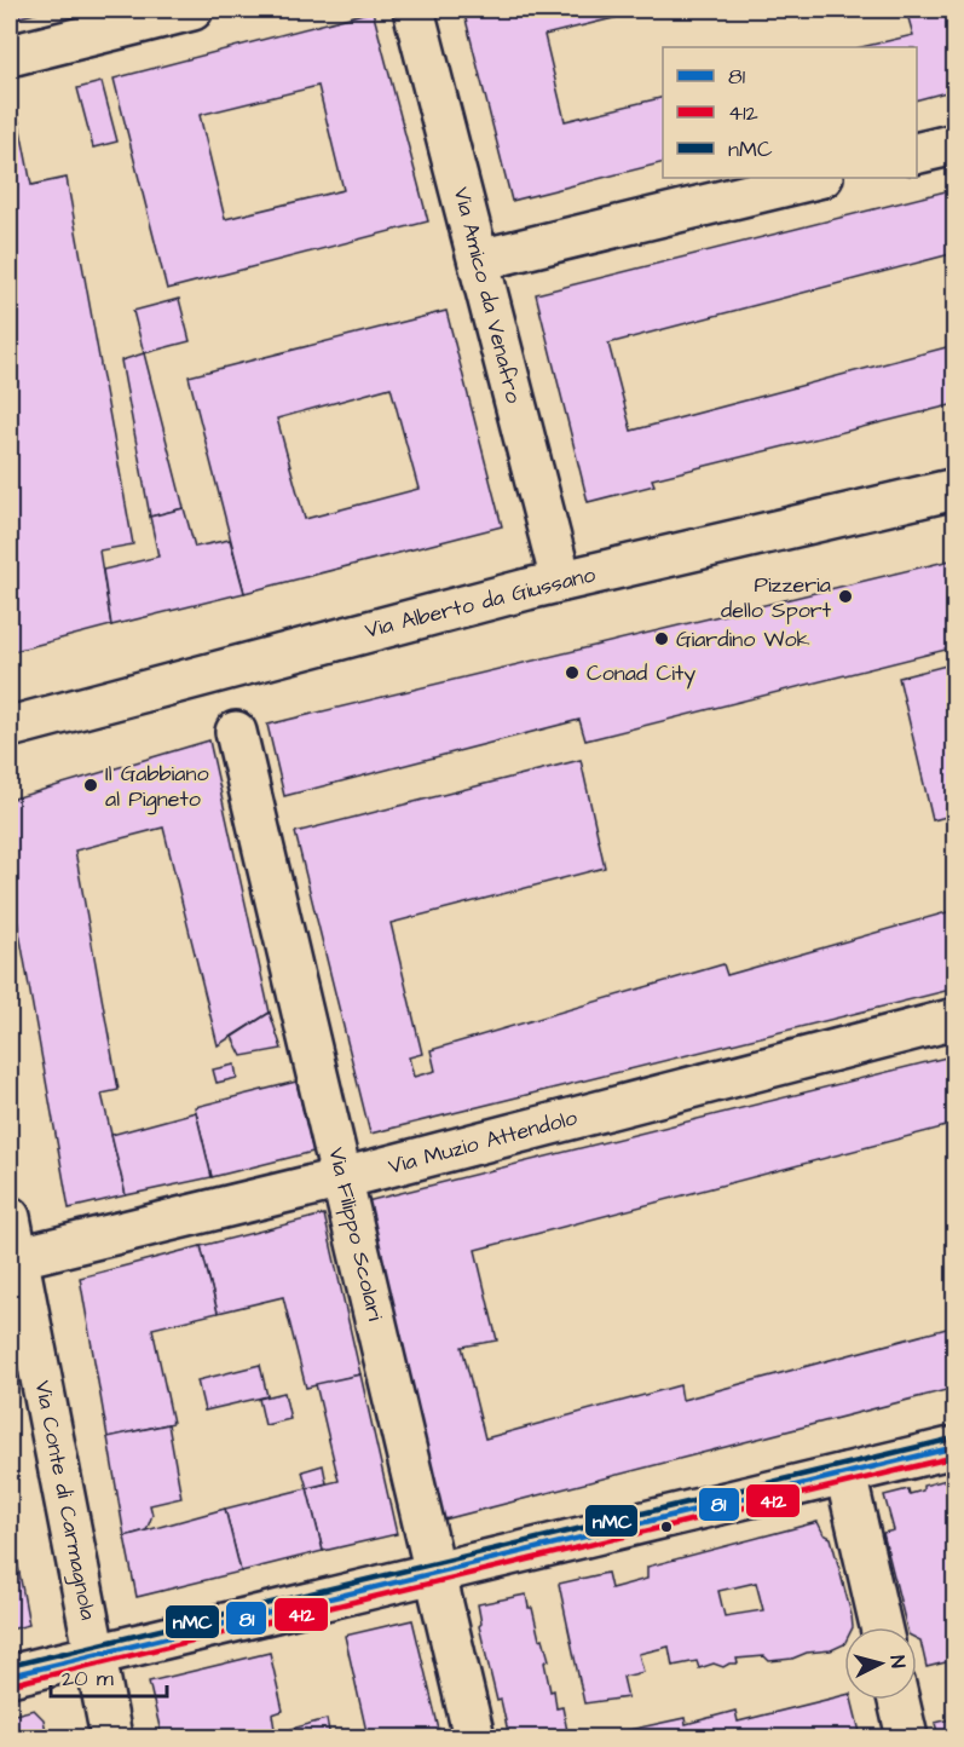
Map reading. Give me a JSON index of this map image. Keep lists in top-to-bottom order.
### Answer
{
  "streets": {
    "street": [
      "Via Amico da Venafro",
      "Via Alberto da Giussano",
      "Via Muzio Attendolo",
      "Via Filippo Scolari",
      "Via Conte di Carmagnola"
    ]
  },
  "crossings": [
    ["Via Amico da Venafro", "Via Alberto da Giussano"],
    ["Via Muzio Attendolo", "Via Filippo Scolari"],
    ["Via Muzio Attendolo", "Via Conte di Carmagnola"]
  ],
  "places": [
    "Pizzeria dello Sport",
    "Giardino Wok",
    "Conad City",
    "Il Gabbiano al Pigneto"
  ],
  "lines": ["transit line nMC", "transit line 81", "transit line 412"],
  "legend": ["81", "412", "nMC"],
  "scale_bar": "20 m",
  "north": "right"
}
